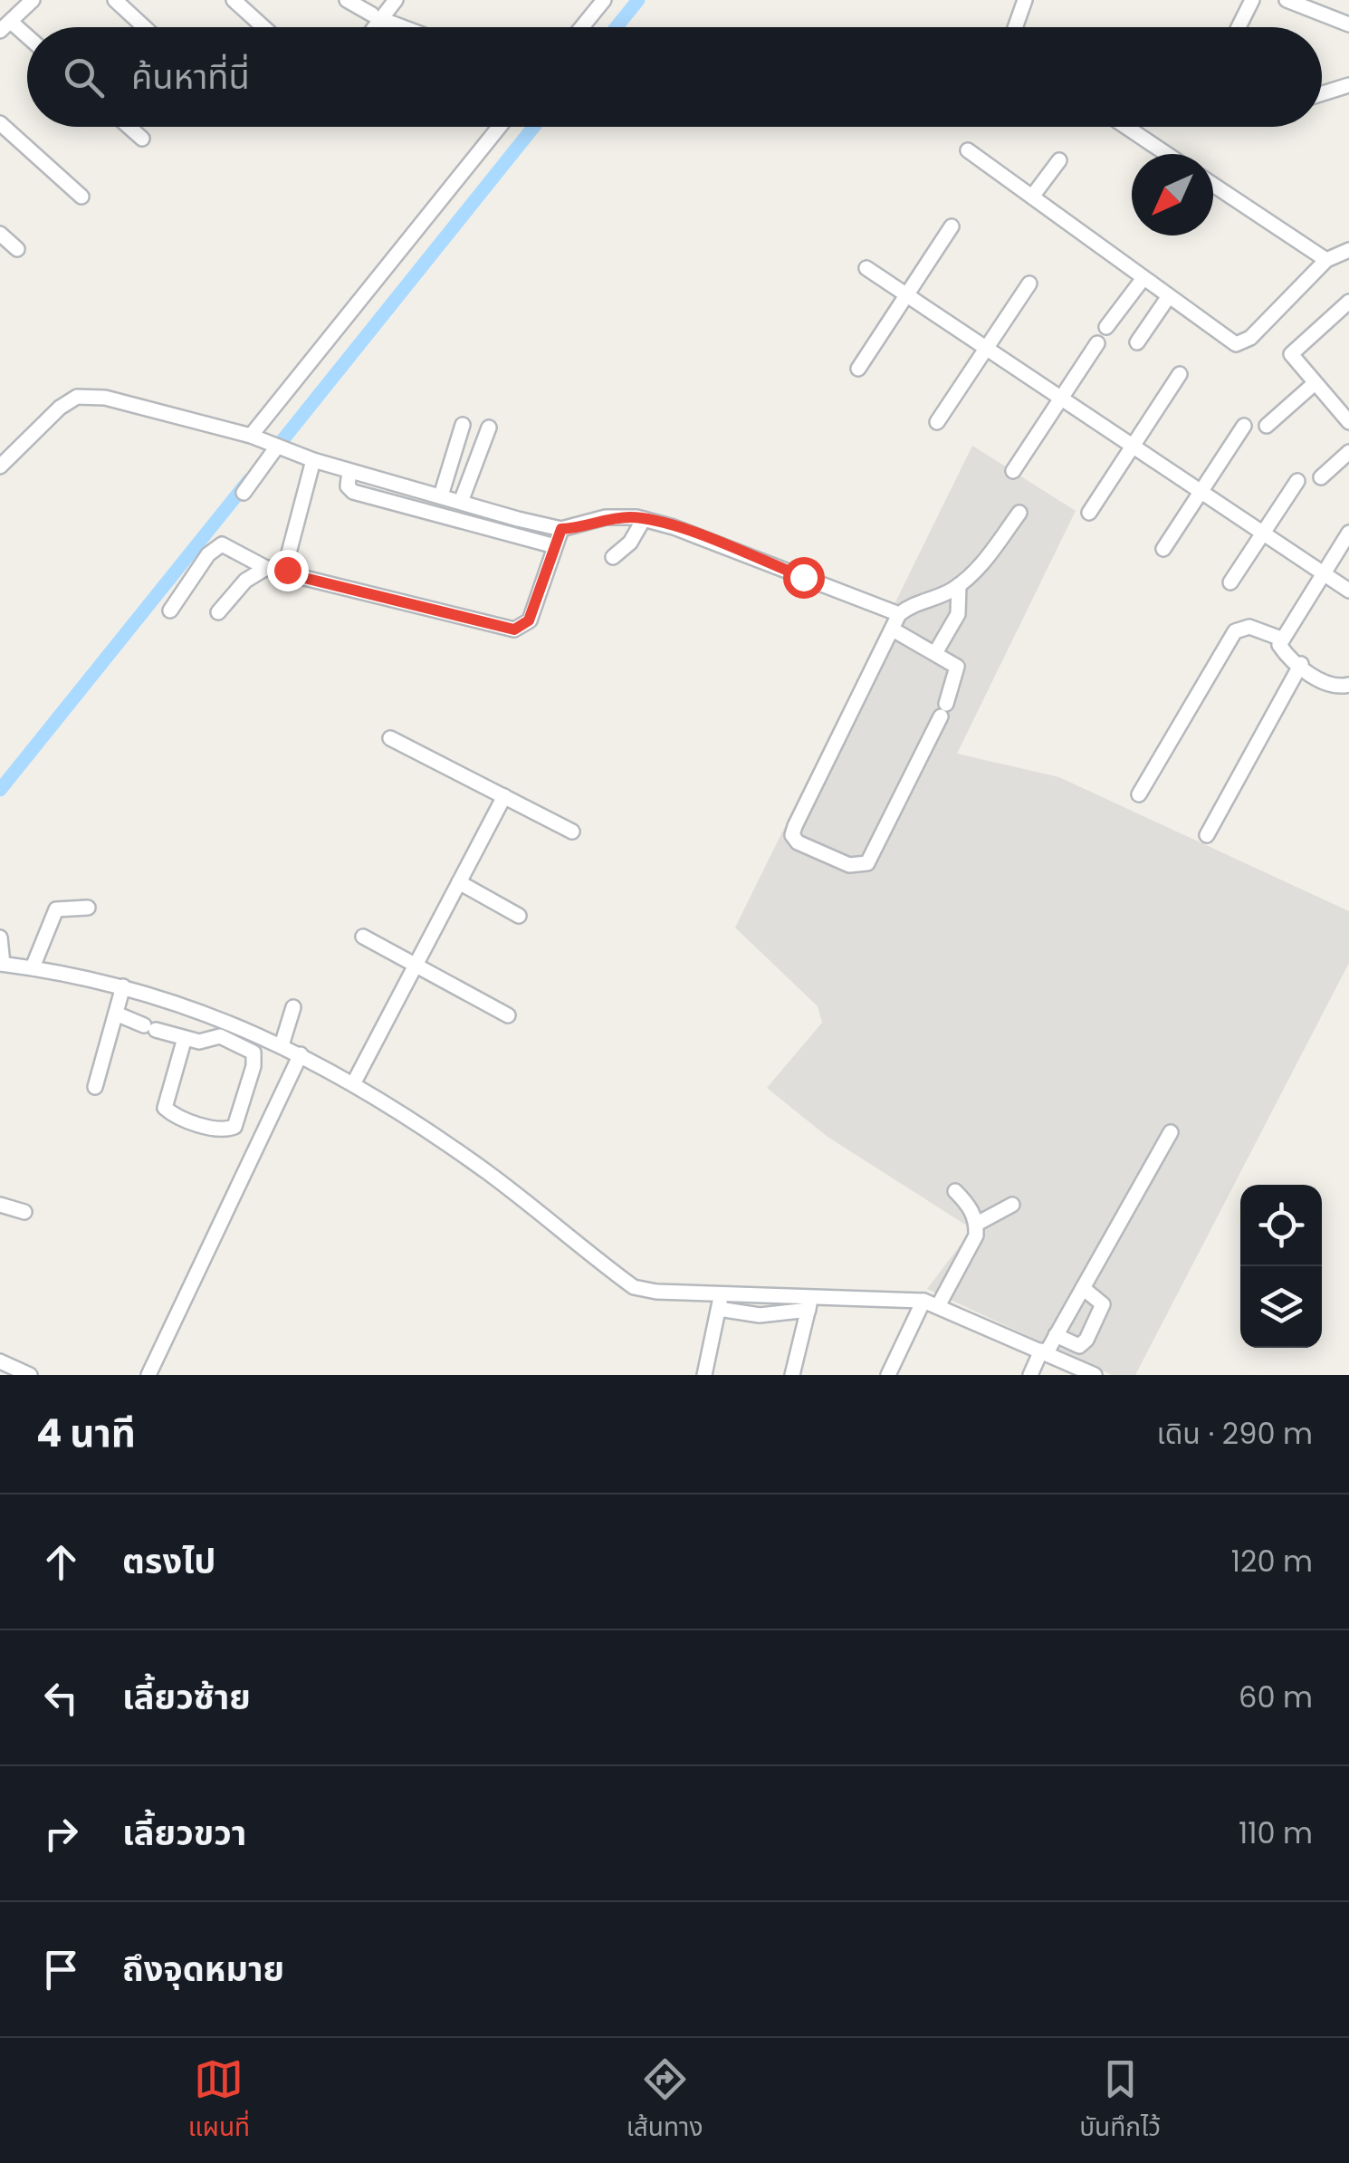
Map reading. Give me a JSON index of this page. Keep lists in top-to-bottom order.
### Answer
{
  "north": "bottom left",
  "page": {
    "search": "ค้นหาที่นี่",
    "heading": ["4 นาที", "เดิน · 290 m"],
    "list": [
      ["ตรงไป", "120 m"],
      ["เลี้ยวซ้าย", "60 m"],
      ["เลี้ยวขวา", "110 m"],
      "ถึงจุดหมาย"
    ],
    "nav": ["แผนที่", "เส้นทาง", "บันทึกไว้"]
  }
}
